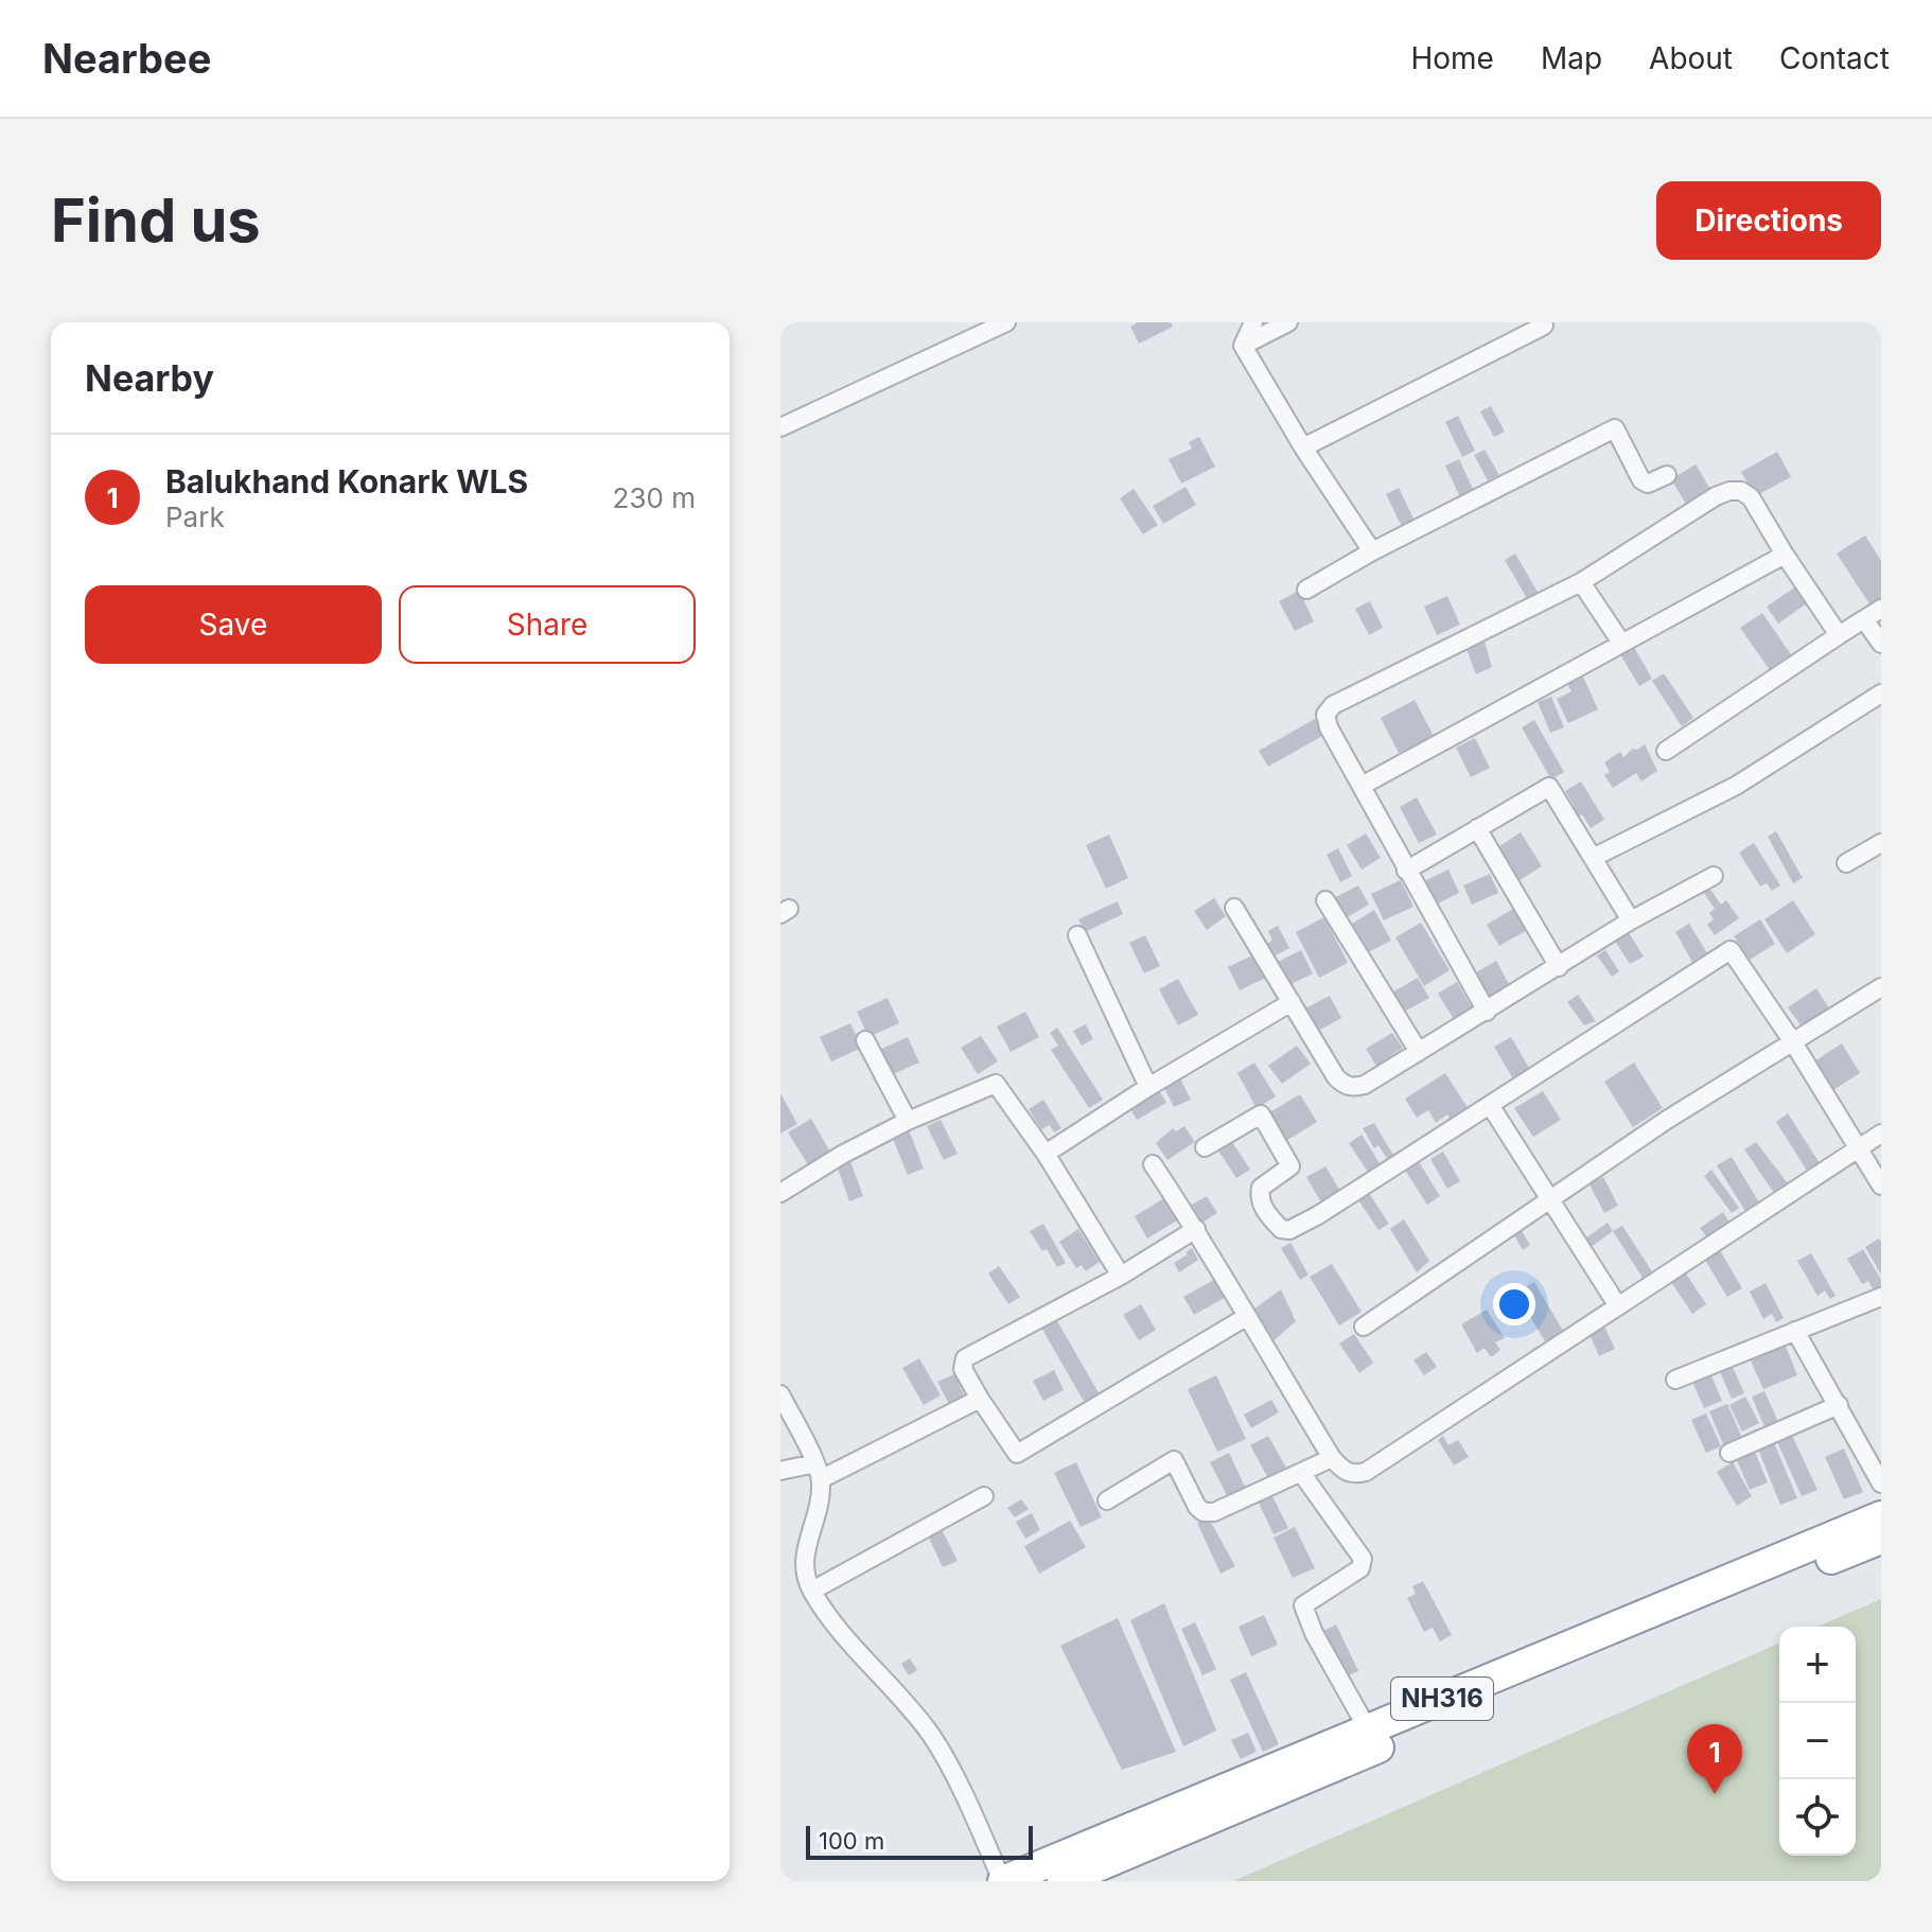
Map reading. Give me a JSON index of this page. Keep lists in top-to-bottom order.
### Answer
{
  "streets": {
    "highway": ["NH316"]
  },
  "scale_bar": "100 m",
  "page": {
    "header": "Nearbee",
    "nav": [
      "Home",
      "Map",
      "About",
      "Contact"
    ],
    "buttons": [
      "Directions",
      ["Save", "Share"]
    ],
    "title": "Find us",
    "heading": "Nearby",
    "list": [
      {
        "mark": "1",
        "name": "Balukhand Konark WLS",
        "note": "Park",
        "value": "230 m"
      }
    ],
    "map_buttons": ["+", "−"],
    "pins": "1",
    "scale": "100 m"
  }
}
